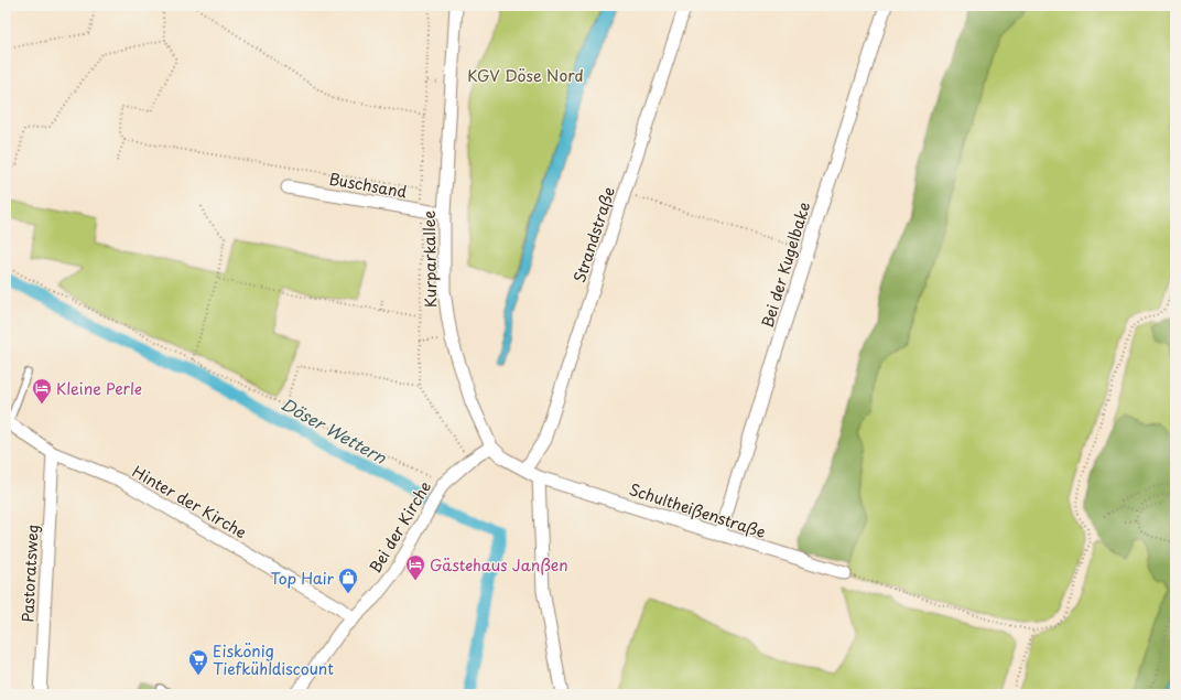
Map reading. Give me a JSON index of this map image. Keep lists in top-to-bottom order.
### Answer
{
  "streets": {
    "street": [
      "Buschsand",
      "Strandstraße",
      "Kurparkallee",
      "Bei der Kugelbake",
      "Hinter der Kirche",
      "Schultheißenstraße",
      "Bei der Kirche",
      "Pastoratsweg"
    ]
  },
  "crossings": [
    ["Buschsand", "Kurparkallee"],
    ["Strandstraße", "Kurparkallee"],
    ["Kurparkallee", "Schultheißenstraße"],
    ["Kurparkallee", "Bei der Kirche"],
    ["Bei der Kugelbake", "Schultheißenstraße"],
    ["Hinter der Kirche", "Bei der Kirche"],
    ["Hinter der Kirche", "Pastoratsweg"]
  ],
  "water": ["Döser Wettern"],
  "parks": ["KGV Döse Nord"],
  "places": {
    "hotel": ["Kleine Perle", "Gästehaus Janßen"],
    "shop": ["Top Hair"],
    "supermarket": ["Eiskönig Tiefkühldiscount"]
  }
}
